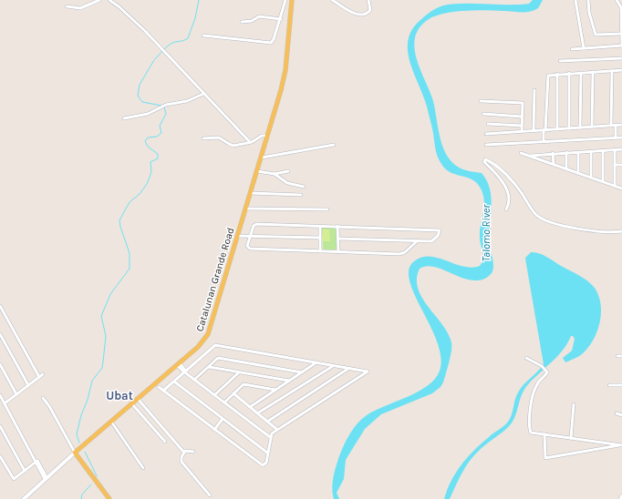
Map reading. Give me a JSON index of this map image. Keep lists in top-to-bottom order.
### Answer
{
  "streets": {
    "main road": ["Catalunan Grande Road"]
  },
  "districts": ["Ubat"],
  "water": ["Talomo River"]
}
